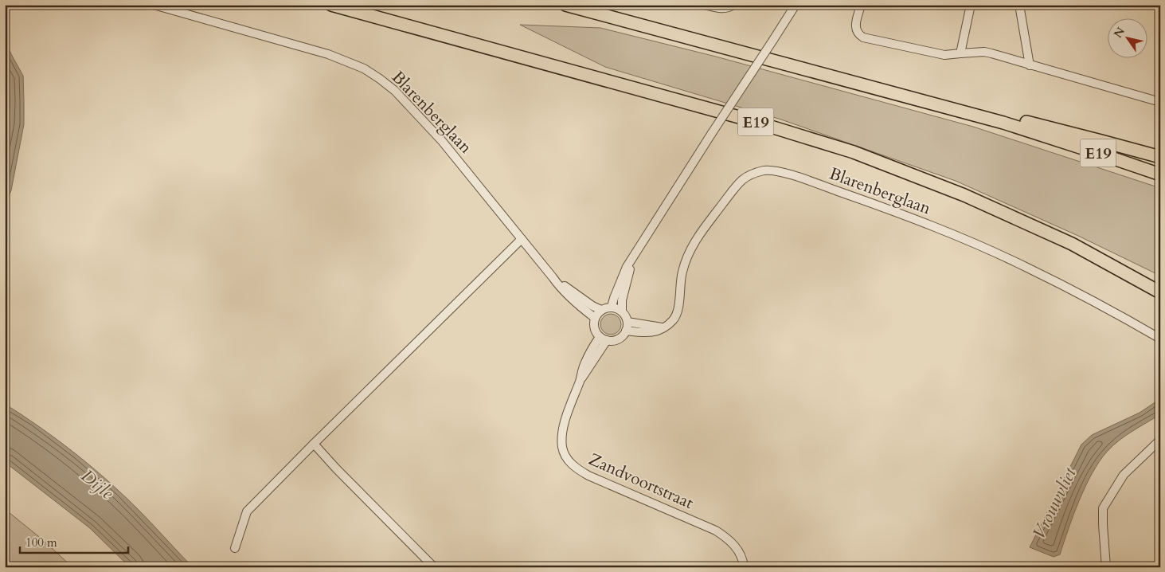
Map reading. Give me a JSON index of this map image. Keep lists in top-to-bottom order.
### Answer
{
  "streets": {
    "highway": ["E19"],
    "street": ["Blarenberglaan", "Zandvoortstraat"]
  },
  "crossings": [
    ["Blarenberglaan", "Zandvoortstraat"]
  ],
  "water": ["Dijle", "Vrouwvliet"],
  "scale_bar": "100 m",
  "north": "top left"
}
